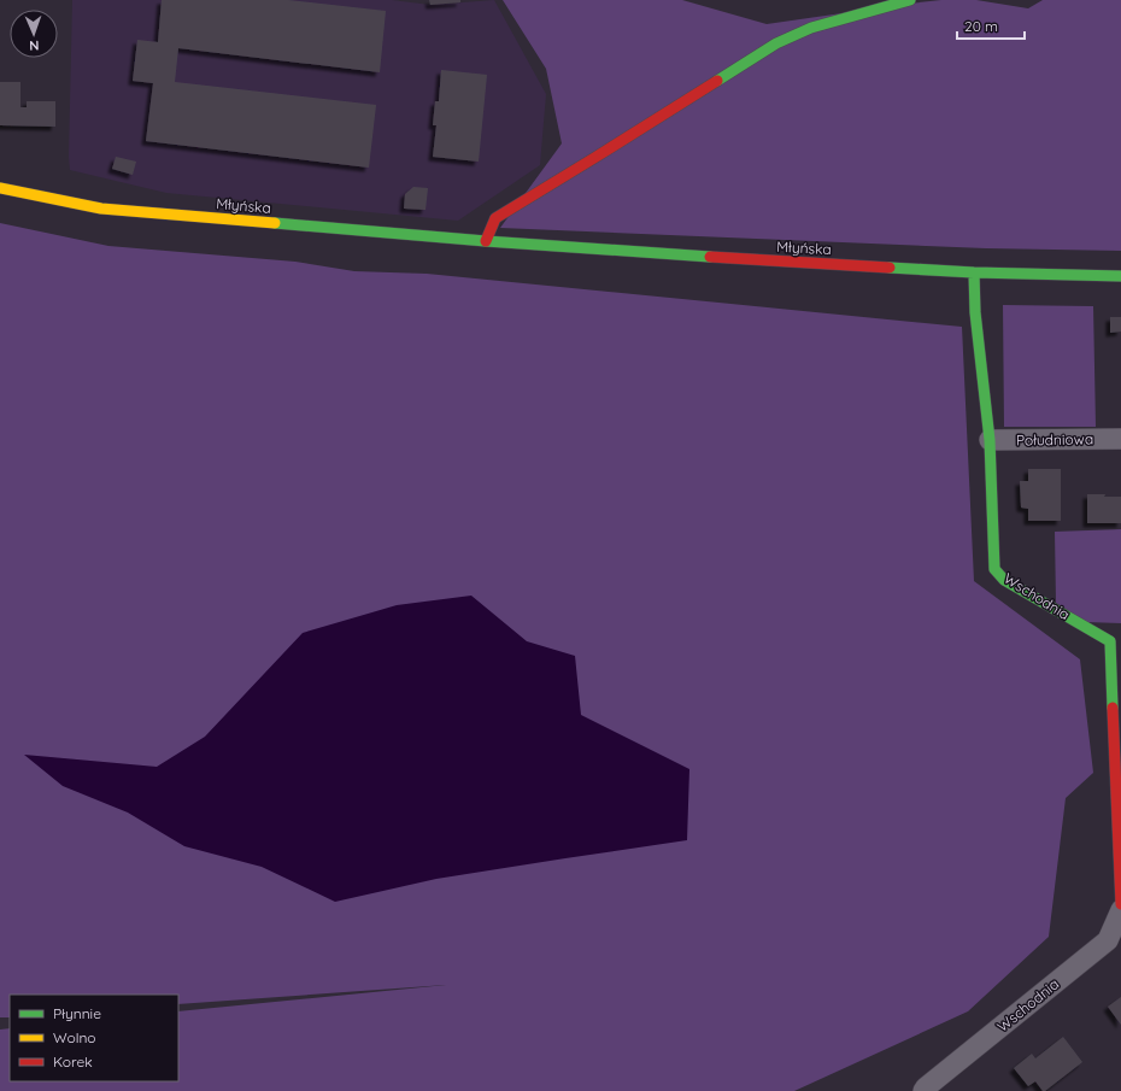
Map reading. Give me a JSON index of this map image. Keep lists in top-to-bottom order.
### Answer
{
  "streets": {
    "street": ["Młyńska", "Południowa", "Wschodnia"]
  },
  "crossings": [
    ["Młyńska", "Wschodnia"],
    ["Południowa", "Wschodnia"]
  ],
  "legend": ["Płynnie", "Wolno", "Korek"],
  "scale_bar": "20 m",
  "north": "bottom"
}
